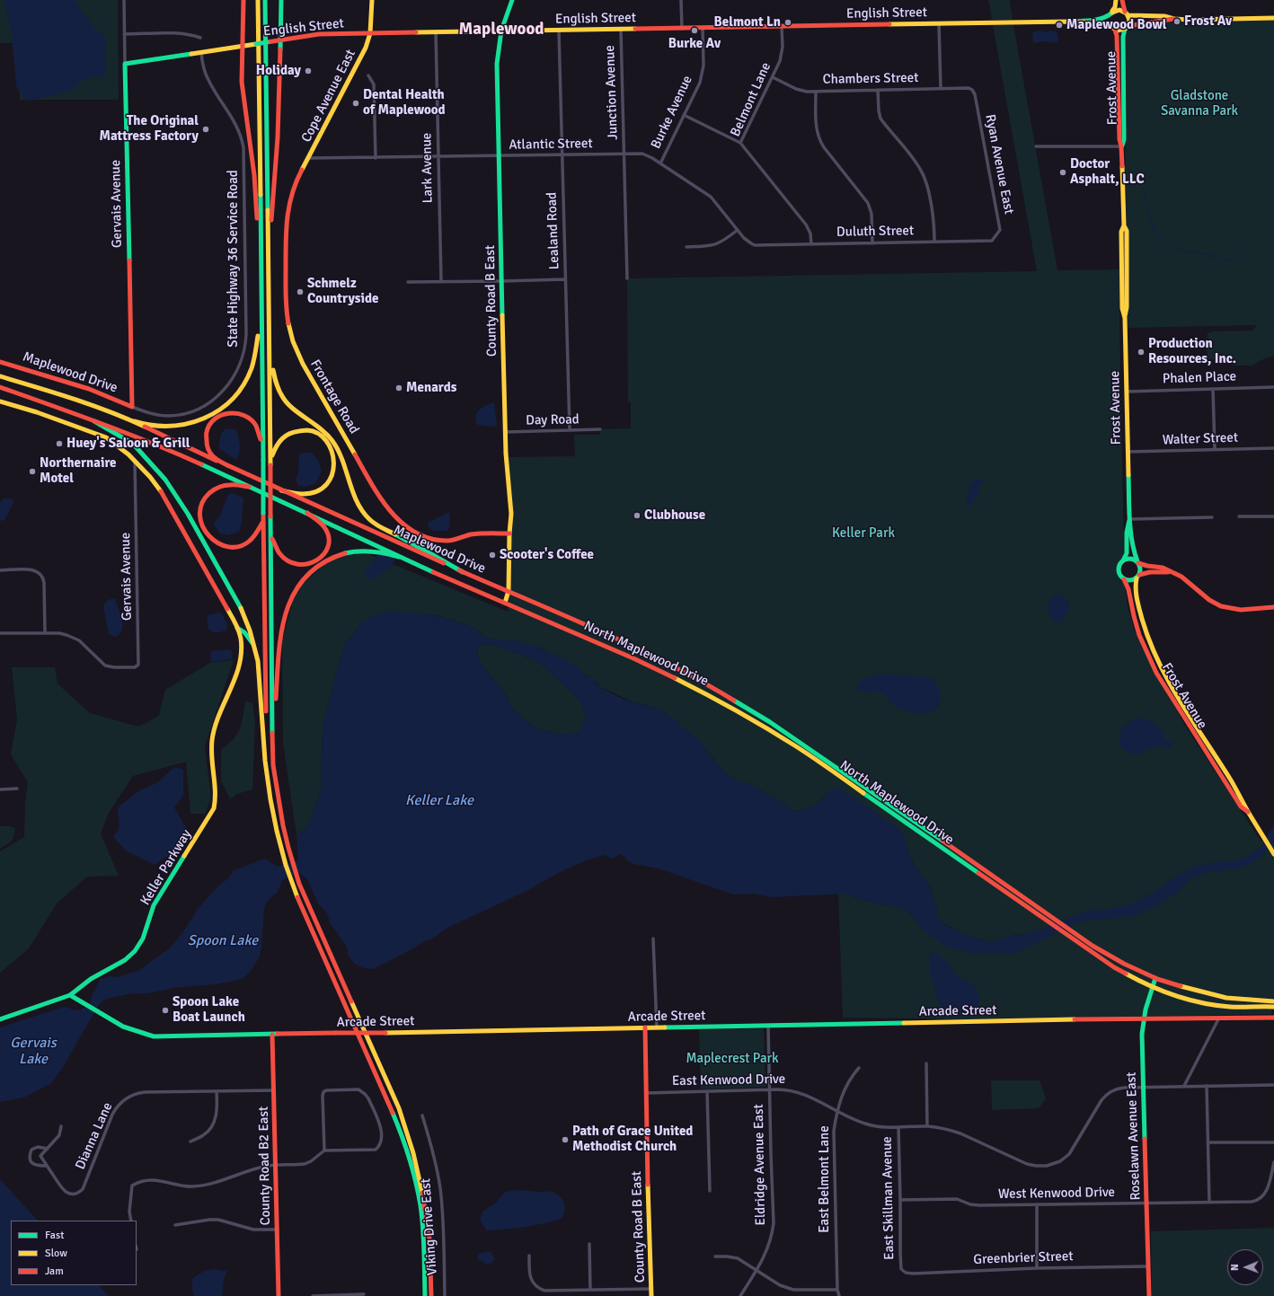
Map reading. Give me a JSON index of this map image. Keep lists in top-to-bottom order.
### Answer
{
  "streets": {
    "main road": [
      "English Street",
      "Frost Avenue",
      "Cope Avenue East",
      "Gervais Avenue",
      "County Road B East",
      "Maplewood Drive",
      "Frontage Road",
      "North Maplewood Drive",
      "Keller Parkway",
      "Arcade Street",
      "Roselawn Avenue East",
      "County Road B2 East"
    ],
    "street": [
      "Chambers Street",
      "Junction Avenue",
      "Belmont Lane",
      "Burke Avenue",
      "Atlantic Street",
      "Ryan Avenue East",
      "Lark Avenue",
      "Lealand Road",
      "Duluth Street",
      "State Highway 36 Service Road",
      "Phalen Place",
      "Day Road",
      "Walter Street",
      "East Kenwood Drive",
      "Dianna Lane",
      "Eldridge Avenue East",
      "East Belmont Lane",
      "West Kenwood Drive",
      "East Skillman Avenue",
      "Viking Drive East",
      "Greenbrier Street"
    ]
  },
  "crossings": [
    ["English Street", "Frost Avenue"],
    ["English Street", "Junction Avenue"],
    ["English Street", "Cope Avenue East"],
    ["English Street", "Belmont Lane"],
    ["English Street", "Burke Avenue"],
    ["English Street", "Lark Avenue"],
    ["English Street", "Gervais Avenue"],
    ["English Street", "Lealand Road"],
    ["English Street", "State Highway 36 Service Road"],
    ["English Street", "County Road B East"],
    ["Chambers Street", "Belmont Lane"],
    ["Chambers Street", "Ryan Avenue East"],
    ["Frost Avenue", "Phalen Place"],
    ["Frost Avenue", "Walter Street"],
    ["Junction Avenue", "Atlantic Street"],
    ["Cope Avenue East", "Atlantic Street"],
    ["Cope Avenue East", "Frontage Road"],
    ["Belmont Lane", "Duluth Street"],
    ["Burke Avenue", "Atlantic Street"],
    ["Atlantic Street", "Lark Avenue"],
    ["Atlantic Street", "Lealand Road"],
    ["Atlantic Street", "Duluth Street"],
    ["Atlantic Street", "County Road B East"],
    ["Atlantic Street", "Frontage Road"],
    ["Ryan Avenue East", "Duluth Street"],
    ["Gervais Avenue", "State Highway 36 Service Road"],
    ["Gervais Avenue", "Maplewood Drive"],
    ["Lealand Road", "Day Road"],
    ["State Highway 36 Service Road", "Maplewood Drive"],
    ["County Road B East", "Maplewood Drive"],
    ["County Road B East", "Frontage Road"],
    ["County Road B East", "Day Road"],
    ["County Road B East", "North Maplewood Drive"],
    ["County Road B East", "Arcade Street"],
    ["County Road B East", "East Kenwood Drive"],
    ["Maplewood Drive", "North Maplewood Drive"],
    ["North Maplewood Drive", "Roselawn Avenue East"],
    ["Keller Parkway", "Arcade Street"],
    ["Arcade Street", "Roselawn Avenue East"],
    ["Arcade Street", "Eldridge Avenue East"],
    ["Arcade Street", "County Road B2 East"],
    ["East Kenwood Drive", "Roselawn Avenue East"],
    ["East Kenwood Drive", "Eldridge Avenue East"],
    ["East Kenwood Drive", "East Belmont Lane"],
    ["East Kenwood Drive", "East Skillman Avenue"],
    ["Dianna Lane", "County Road B2 East"],
    ["Roselawn Avenue East", "West Kenwood Drive"],
    ["Roselawn Avenue East", "Greenbrier Street"],
    ["West Kenwood Drive", "East Skillman Avenue"],
    ["East Skillman Avenue", "Greenbrier Street"]
  ],
  "districts": ["Maplewood"],
  "water": ["Keller Lake", "Spoon Lake", "Gervais Lake"],
  "parks": ["Gladstone Savanna Park", "Keller Park", "Maplecrest Park"],
  "places": [
    "Frost Av",
    "Belmont Ln",
    "Maplewood Bowl",
    "Burke Av",
    "Holiday",
    "Dental Health of Maplewood",
    "The Original Mattress Factory",
    "Doctor Asphalt, LLC",
    "Schmelz Countryside",
    "Production Resources, Inc.",
    "Menards",
    "Huey's Saloon & Grill",
    "Northernaire Motel",
    "Clubhouse",
    "Scooter's Coffee",
    "Spoon Lake Boat Launch",
    "Path of Grace United Methodist Church"
  ],
  "legend": ["Fast", "Slow", "Jam"],
  "north": "left"
}
